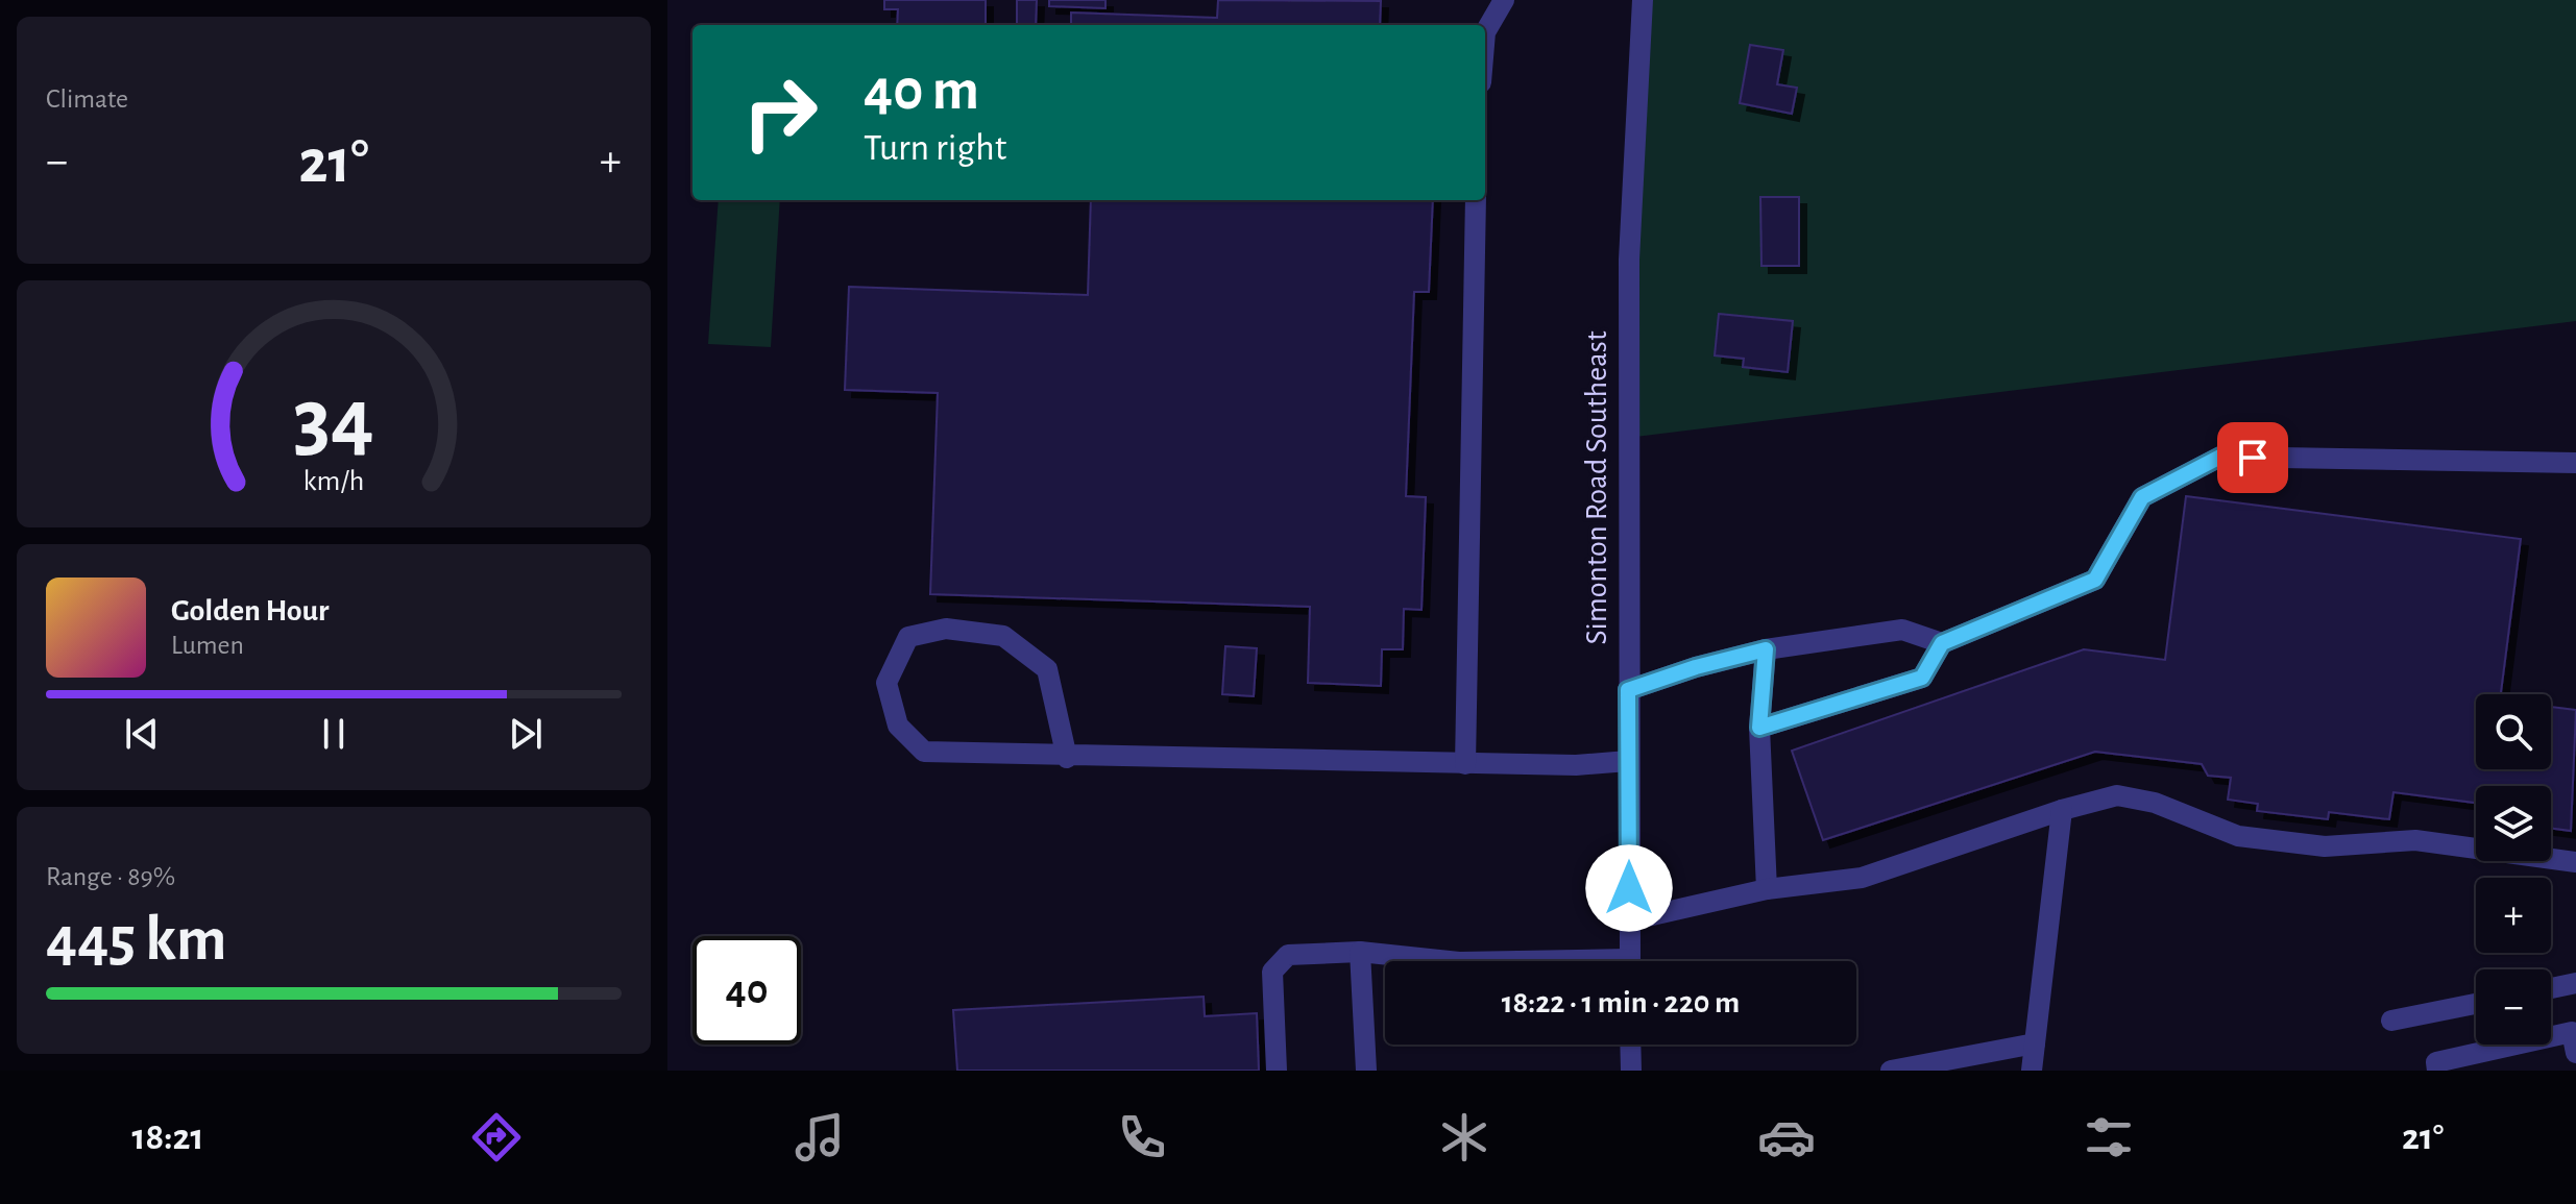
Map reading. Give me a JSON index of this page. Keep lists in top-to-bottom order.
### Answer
{
  "streets": {
    "street": ["Simonton Road Southeast"]
  },
  "page": {
    "tile": [
      "Climate",
      ["Range · 89%", "445 km"]
    ],
    "turn": ["40 m", "Turn right"],
    "heat": ["−", "21°", "+"],
    "song": ["Golden Hour", "Lumen"],
    "map_buttons": ["+", "−"],
    "limit": "40",
    "trip": "18:22 · 1 min · 220 m",
    "tabs": ["18:21", "21°"],
    "gauge": ["34", "km/h"]
  }
}
